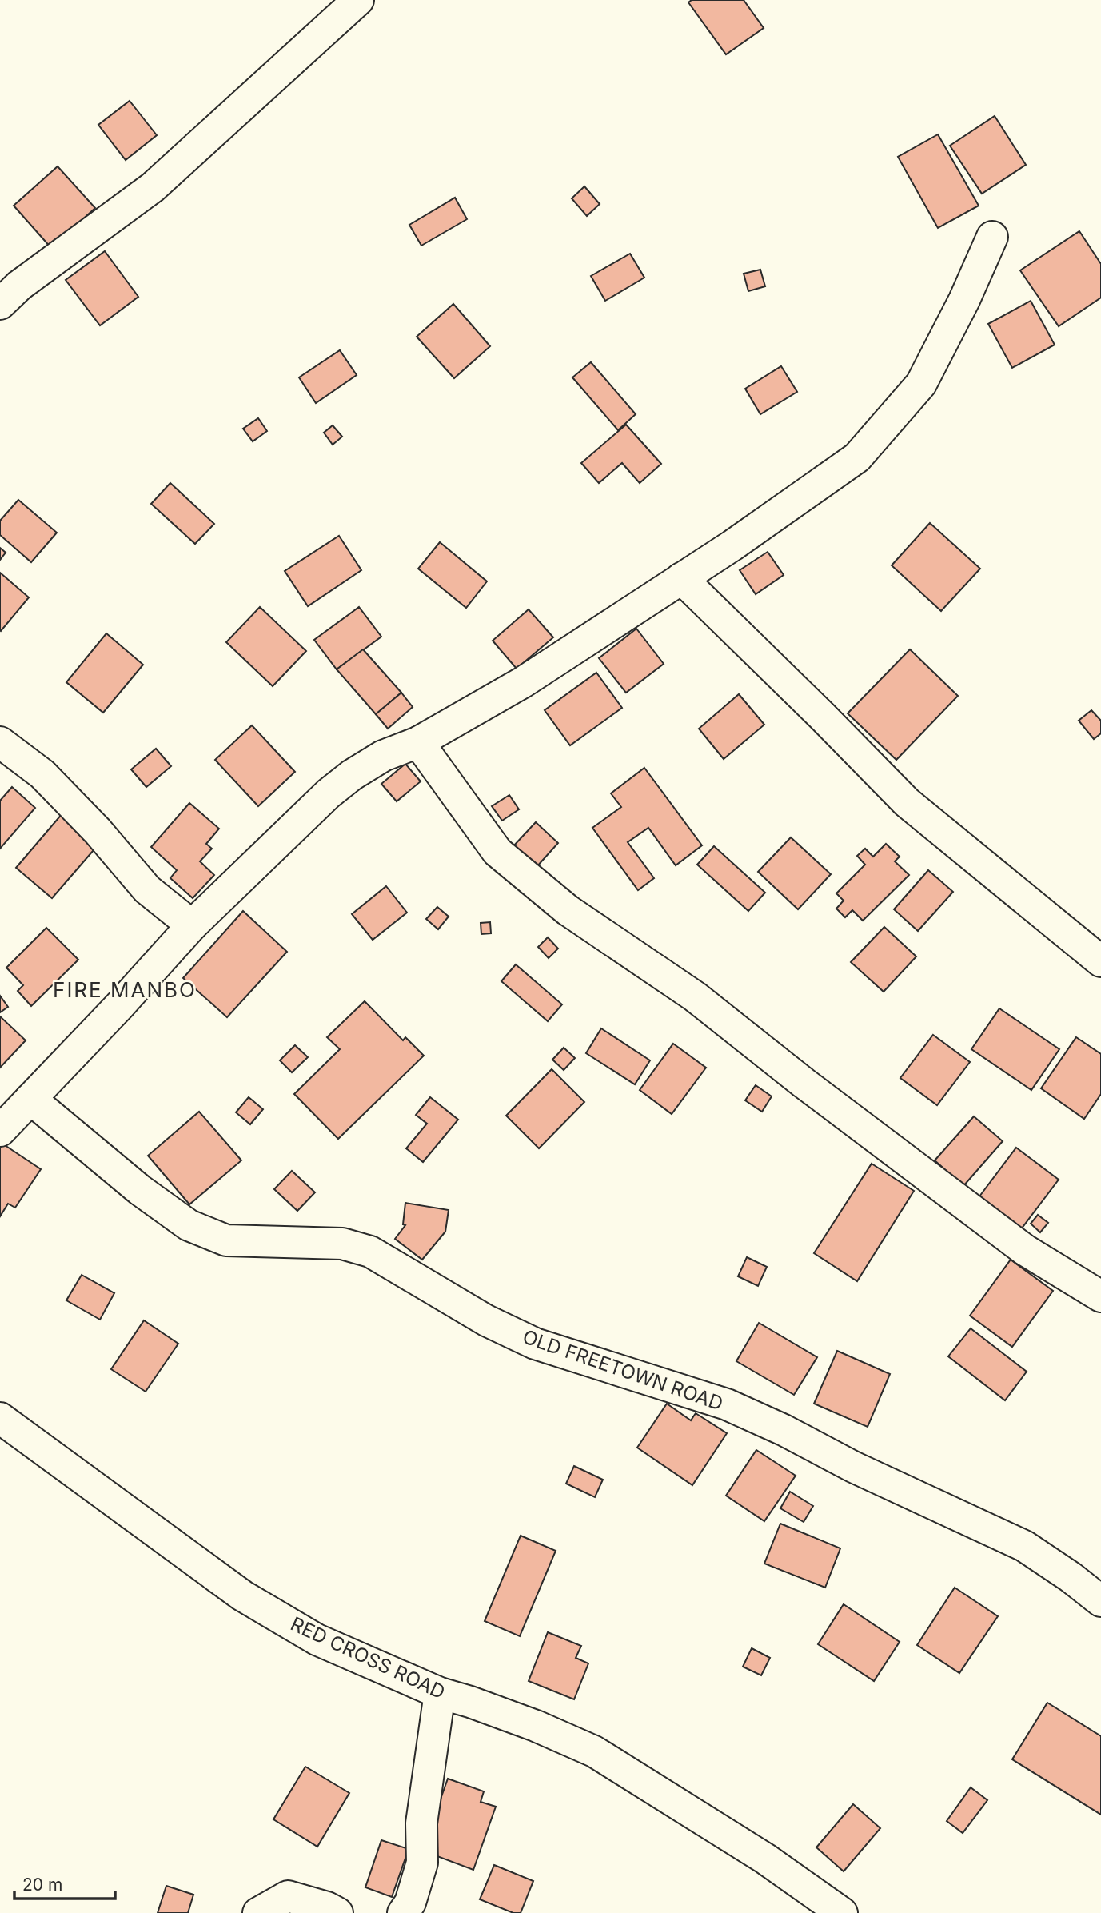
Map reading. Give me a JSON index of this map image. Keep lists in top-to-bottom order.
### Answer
{
  "streets": {
    "street": ["OLD FREETOWN ROAD", "RED CROSS ROAD"]
  },
  "districts": ["FIRE MANBO"],
  "scale_bar": "20 m"
}
